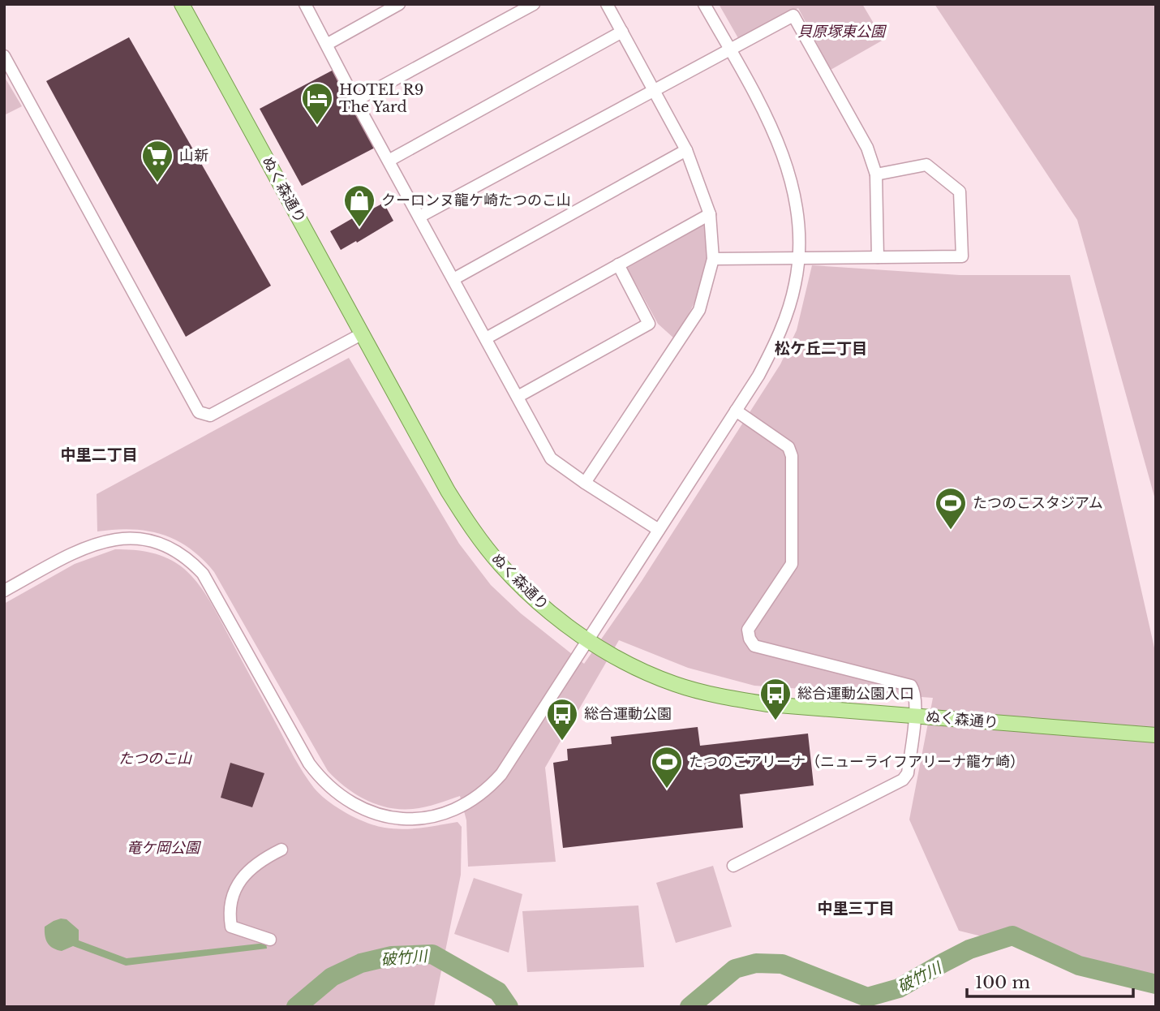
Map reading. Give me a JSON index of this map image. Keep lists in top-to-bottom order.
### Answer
{
  "streets": {
    "main road": ["ぬく森通り"]
  },
  "districts": ["松ケ丘二丁目", "中里二丁目", "中里三丁目"],
  "water": ["破竹川"],
  "parks": ["貝原塚東公園", "たつのこ山", "竜ケ岡公園"],
  "places": {
    "hotel": ["HOTEL R9 The Yard"],
    "supermarket": ["山新"],
    "shop": ["クーロンヌ龍ケ崎たつのこ山"],
    "sports": ["たつのこスタジアム", "たつのこアリーナ（ニューライフアリーナ龍ケ崎）"],
    "bus stop": ["総合運動公園入口", "総合運動公園"]
  },
  "scale_bar": "100 m"
}
